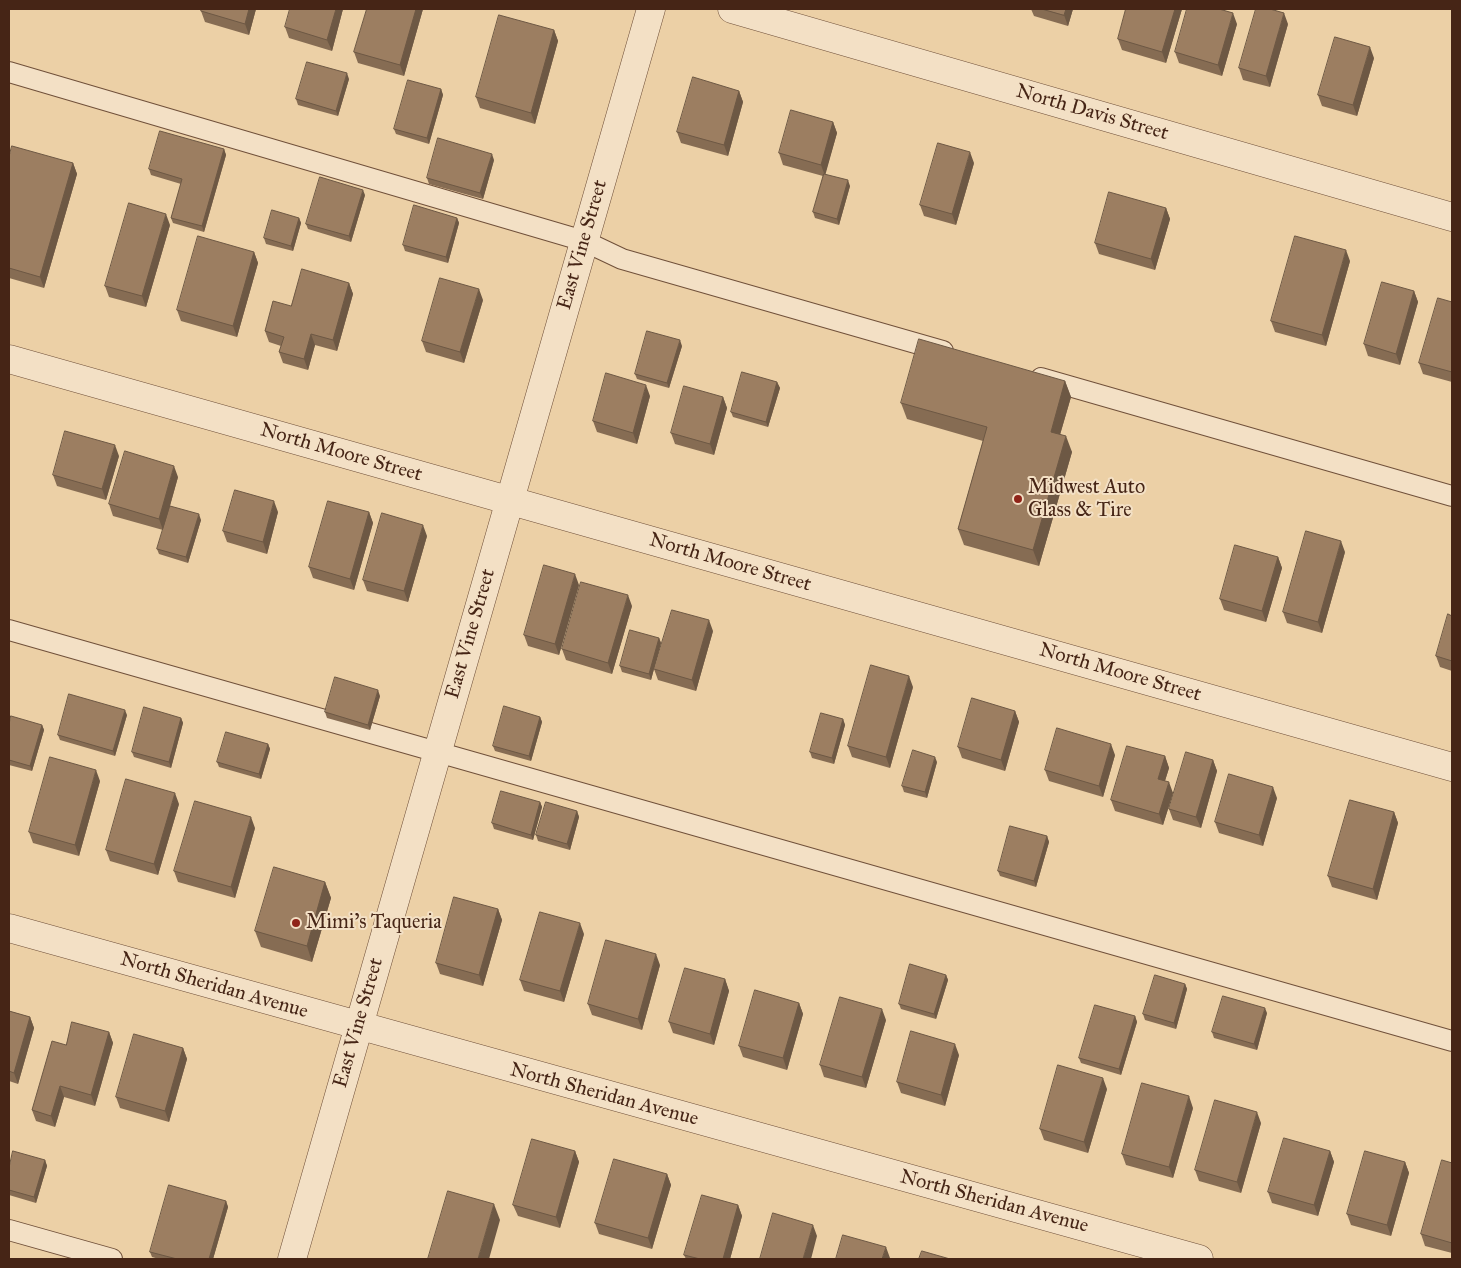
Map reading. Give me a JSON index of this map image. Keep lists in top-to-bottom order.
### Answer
{
  "streets": {
    "street": [
      "North Davis Street",
      "East Vine Street",
      "North Moore Street",
      "North Sheridan Avenue"
    ]
  },
  "crossings": [
    ["East Vine Street", "North Moore Street"],
    ["East Vine Street", "North Sheridan Avenue"]
  ],
  "places": ["Midwest Auto Glass & Tire", "Mimi's Taqueria"]
}
